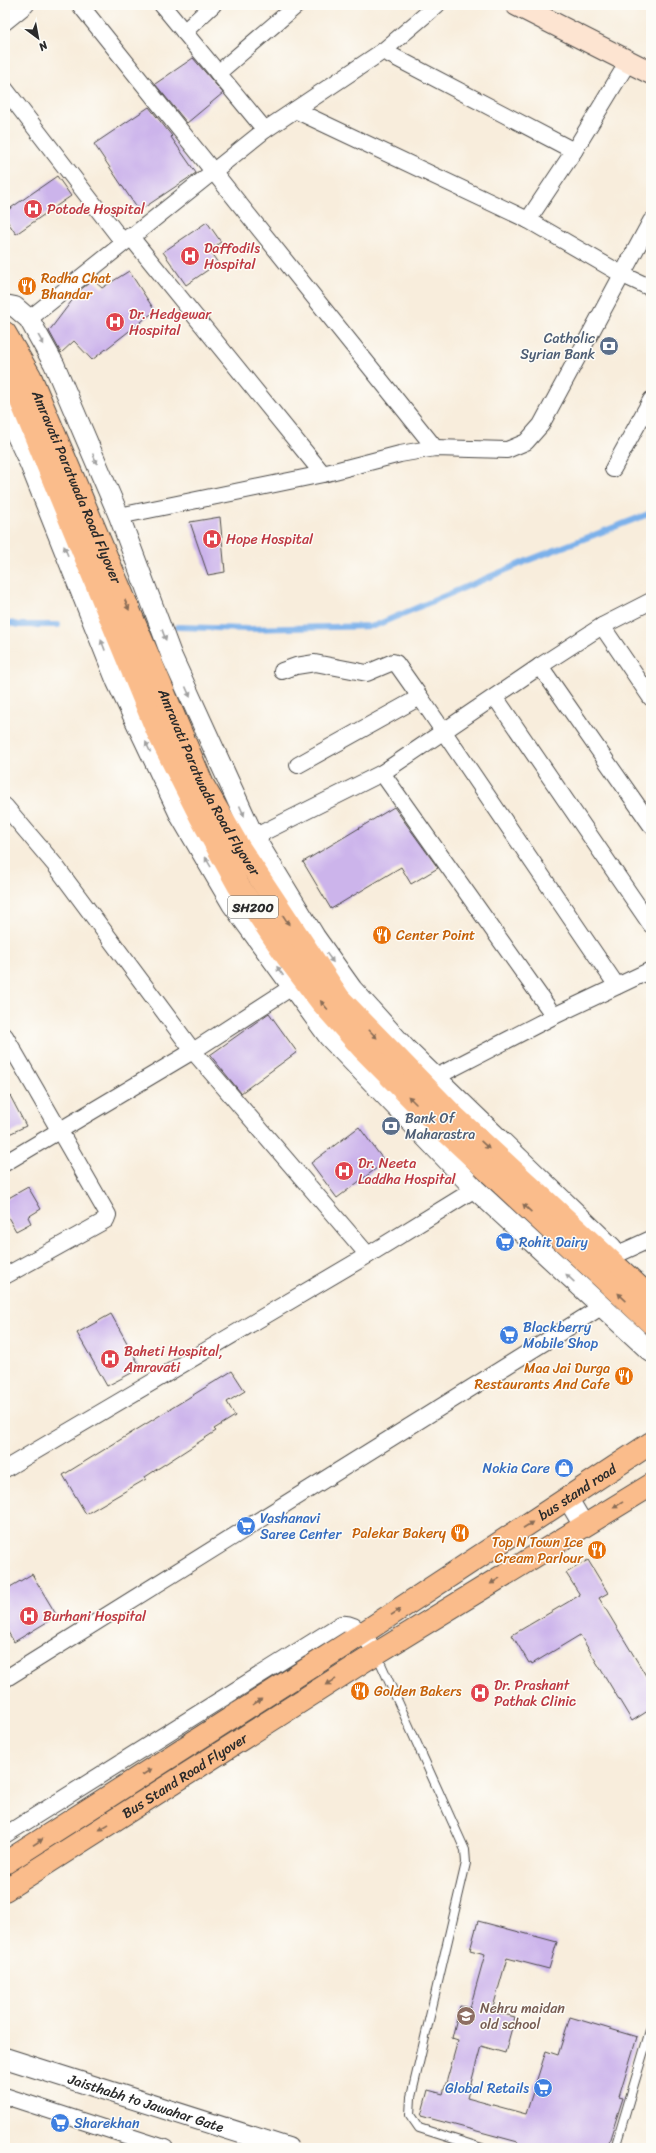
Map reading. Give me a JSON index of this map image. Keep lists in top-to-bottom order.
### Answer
{
  "streets": {
    "main road": [
      "Amravati Paratwada Road Flyover",
      "SH200",
      "bus stand road",
      "Bus Stand Road Flyover"
    ],
    "street": ["Jaisthabh to Jawahar Gate"]
  },
  "crossings": [
    ["bus stand road", "Bus Stand Road Flyover"]
  ],
  "places": {
    "hospital": [
      "Potode Hospital",
      "Daffodils Hospital",
      "Dr. Hedgewar Hospital",
      "Hope Hospital",
      "Dr. Neeta Laddha Hospital",
      "Baheti Hospital, Amravati",
      "Burhani Hospital",
      "Dr. Prashant Pathak Clinic"
    ],
    "restaurant": [
      "Radha Chat Bhandar",
      "Center Point",
      "Maa Jai Durga Restaurants And Cafe",
      "Palekar Bakery",
      "Top N Town Ice Cream Parlour",
      "Golden Bakers"
    ],
    "bank": ["Catholic Syrian Bank", "Bank Of Maharastra"],
    "supermarket": [
      "Rohit Dairy",
      "Blackberry Mobile Shop",
      "Vashanavi Saree Center",
      "Global Retails",
      "Sharekhan"
    ],
    "shop": ["Nokia Care"],
    "school or university": ["Nehru maidan old school"]
  },
  "north": "bottom right"
}
